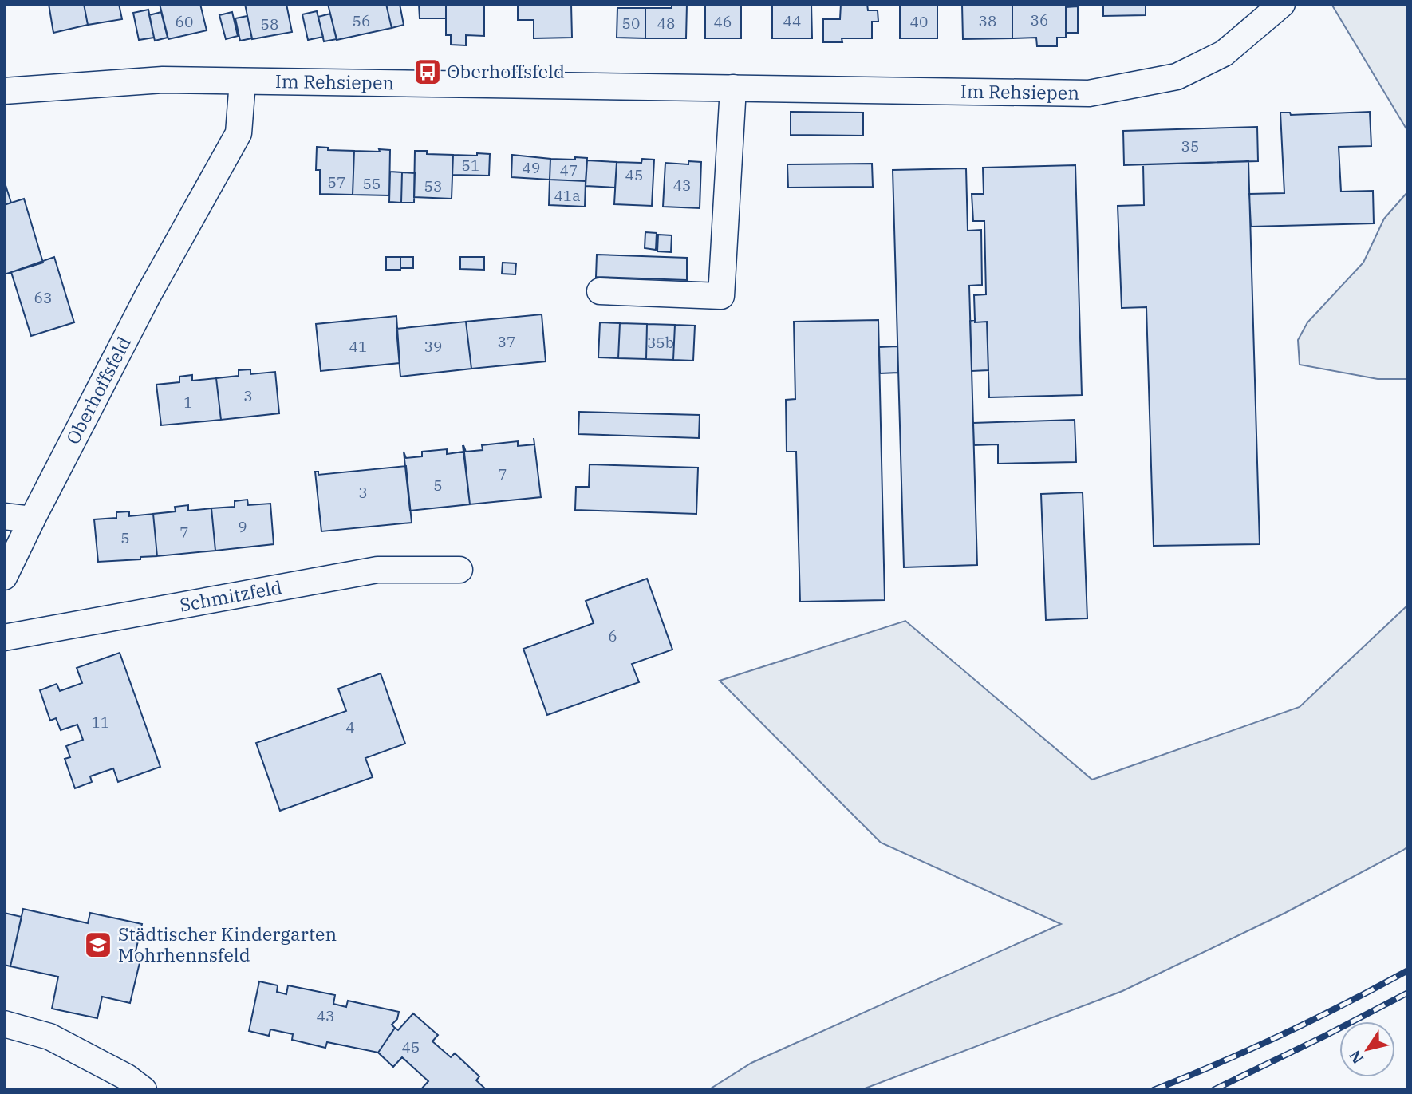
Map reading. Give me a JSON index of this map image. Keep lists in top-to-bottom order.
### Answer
{
  "streets": {
    "street": ["Im Rehsiepen", "Oberhoffsfeld", "Schmitzfeld"]
  },
  "crossings": [
    ["Im Rehsiepen", "Oberhoffsfeld"]
  ],
  "places": {
    "bus stop": ["Oberhoffsfeld"],
    "school or university": ["Städtischer Kindergarten Mohrhennsfeld"]
  },
  "house_numbers": [
    "36",
    "56",
    "44",
    "38",
    "60",
    "46",
    "40",
    "50",
    "48",
    "58",
    "35",
    "51",
    "49",
    "47",
    "45",
    "57",
    "55",
    "43",
    "53",
    "41a",
    "63",
    "37",
    "35b",
    "41",
    "39",
    "3",
    "1",
    "7",
    "5",
    "3",
    "9",
    "7",
    "5",
    "6",
    "11",
    "4",
    "43",
    "45"
  ],
  "north": "bottom left"
}
